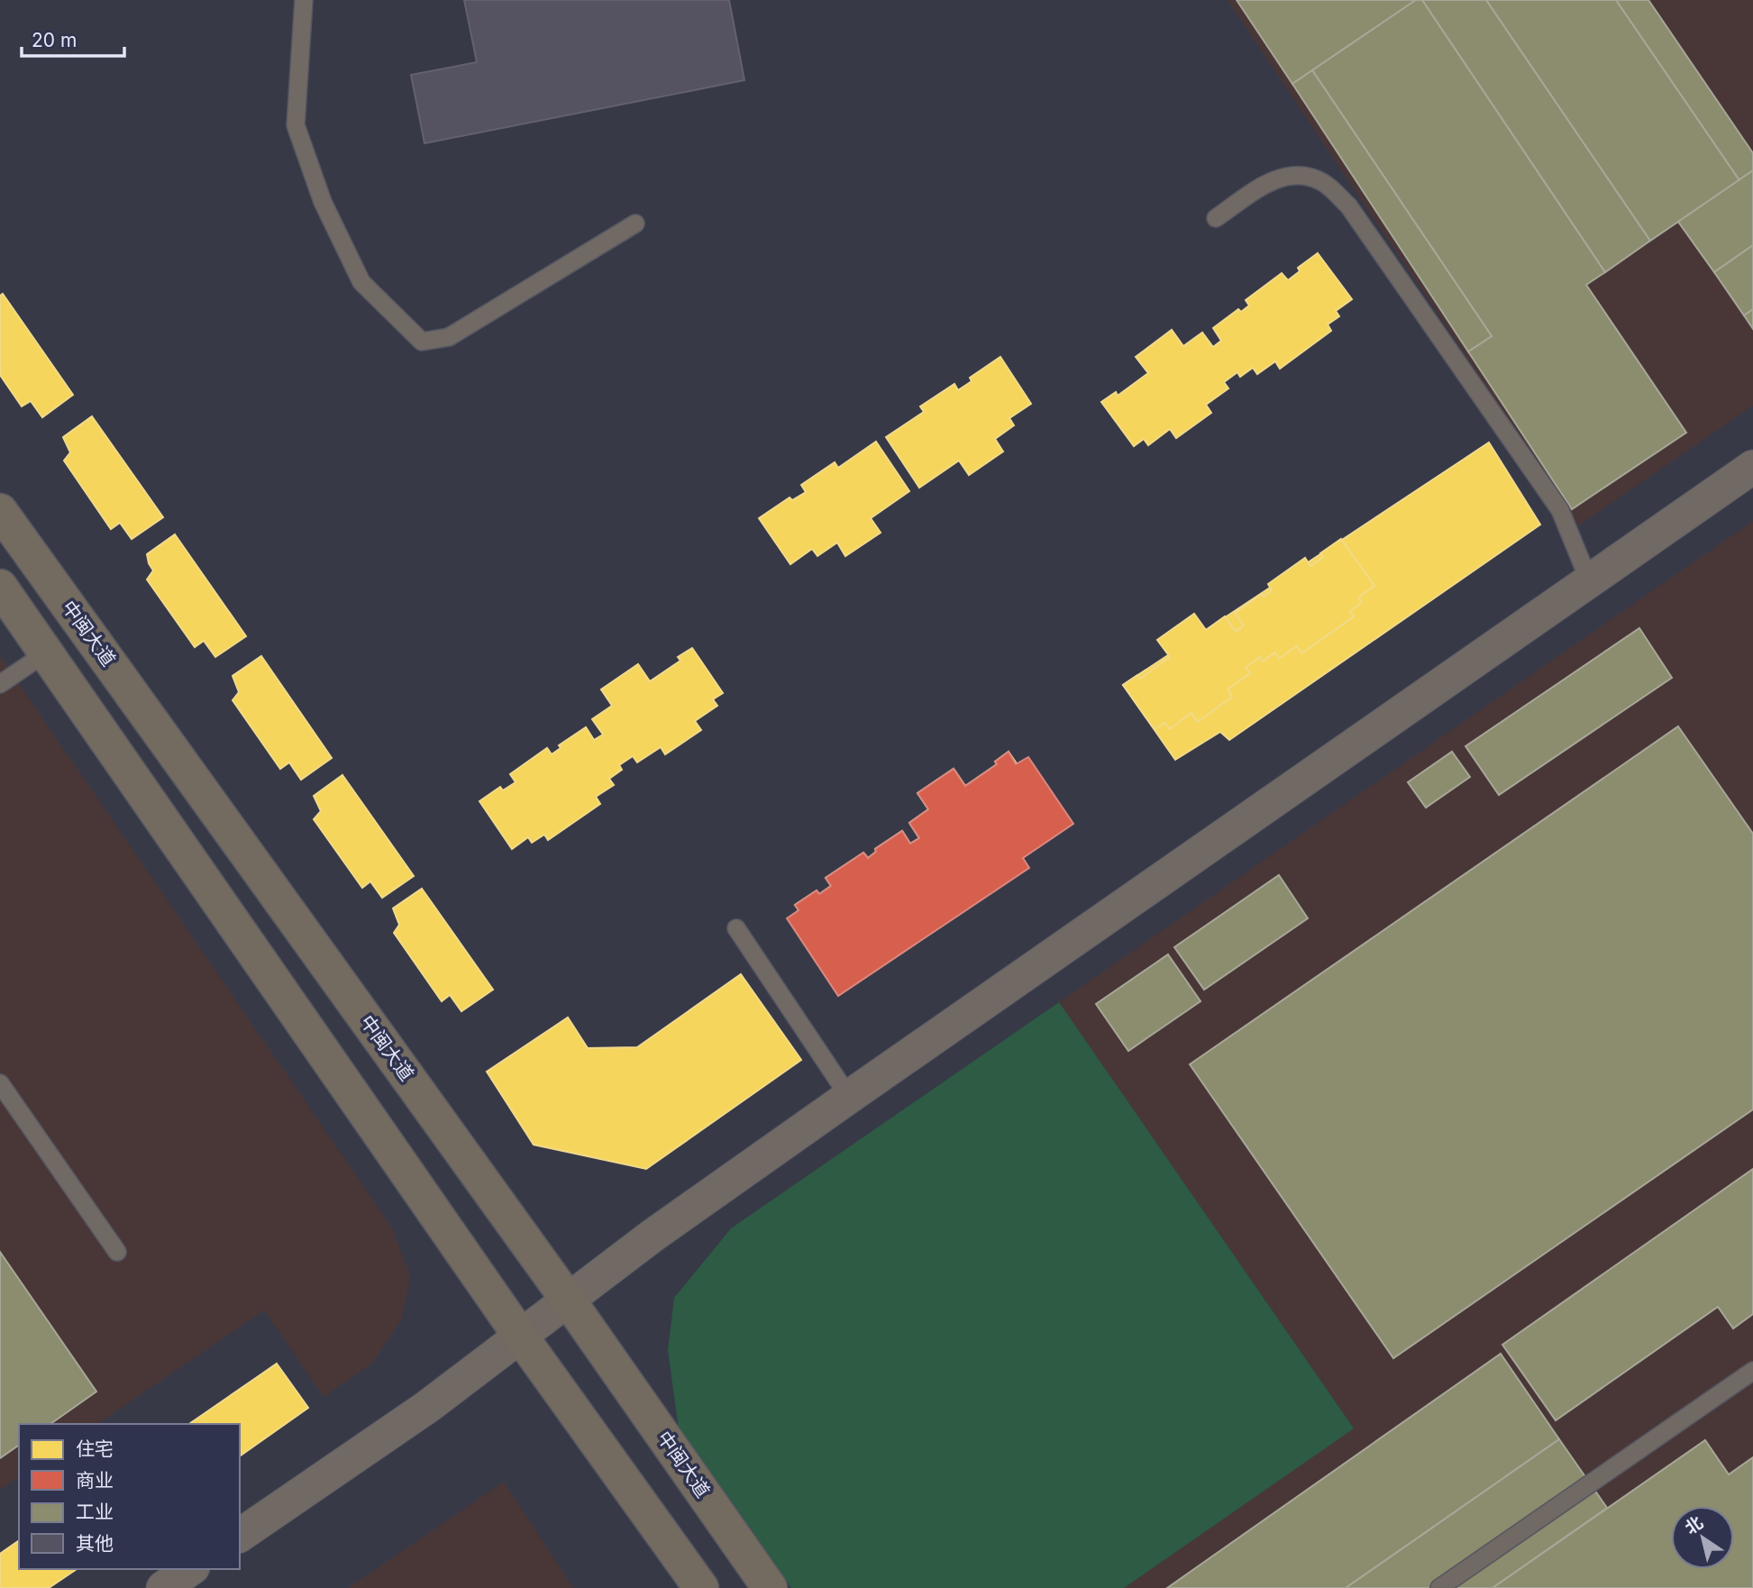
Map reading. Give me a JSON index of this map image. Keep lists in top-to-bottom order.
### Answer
{
  "streets": {
    "main road": ["中闽大道"]
  },
  "legend": [
    "住宅",
    "商业",
    "工业",
    "其他"
  ],
  "scale_bar": "20 m",
  "north": "top left"
}
